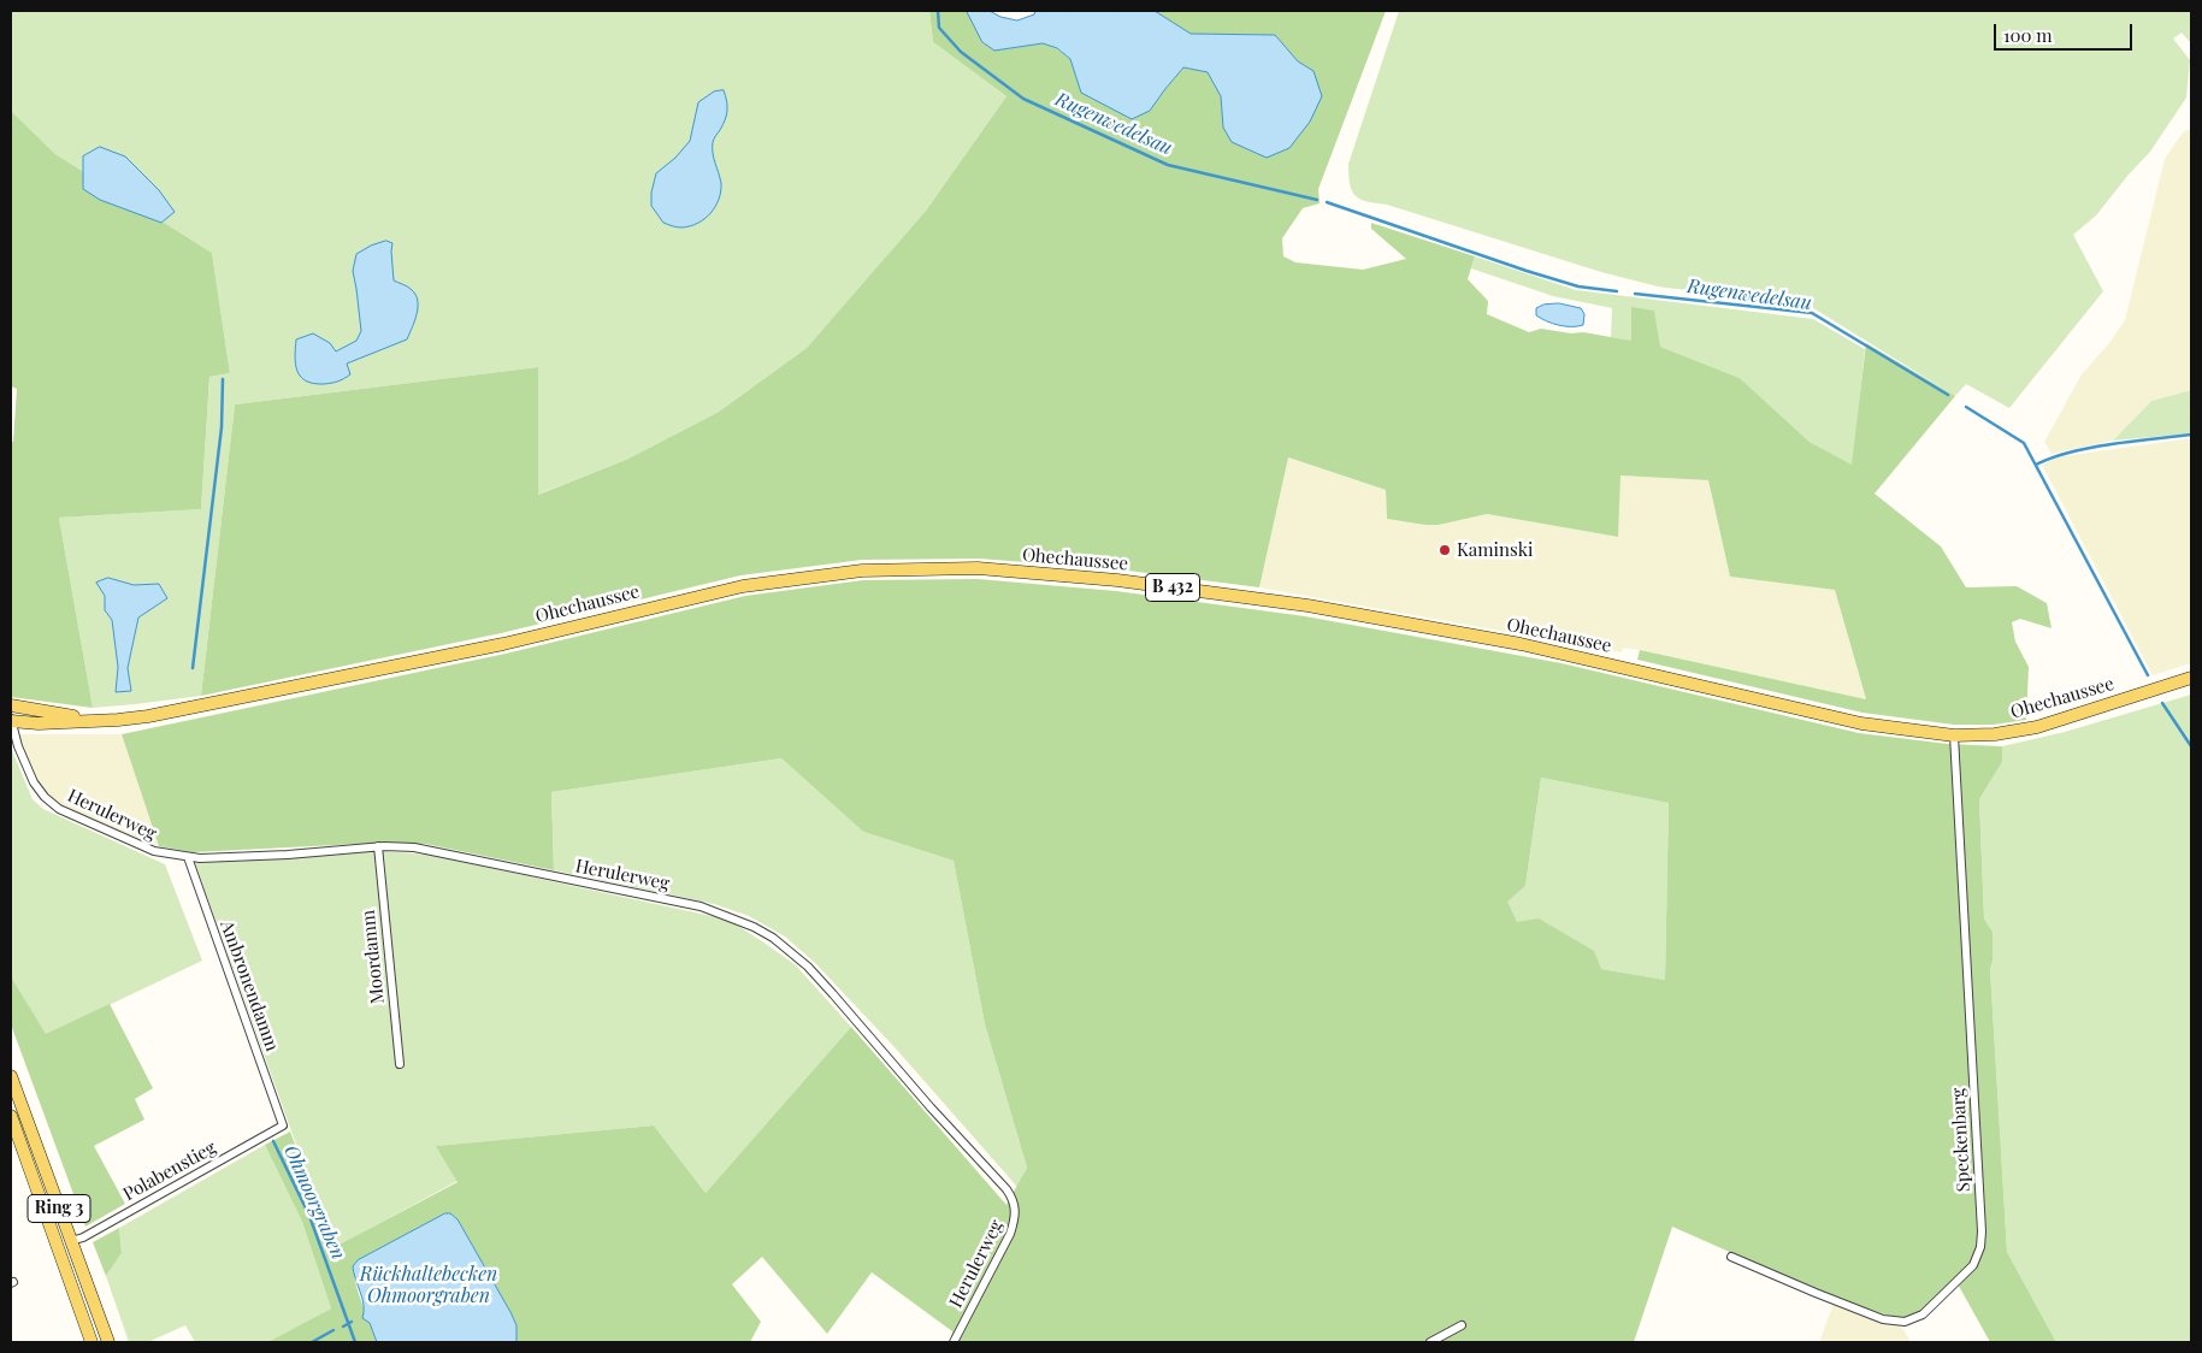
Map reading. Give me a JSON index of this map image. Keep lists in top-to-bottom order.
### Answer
{
  "streets": {
    "main road": ["Ohechaussee", "B 432", "Ring 3"],
    "street": [
      "Herulerweg",
      "Moordamm",
      "Ambronendamm",
      "Speckenbarg",
      "Polabenstieg"
    ]
  },
  "crossings": [
    ["Ohechaussee", "B 432"],
    ["Ohechaussee", "Speckenbarg"],
    ["B 432", "Herulerweg"],
    ["Herulerweg", "Moordamm"],
    ["Herulerweg", "Ambronendamm"],
    ["Ambronendamm", "Polabenstieg"],
    ["Polabenstieg", "Ring 3"]
  ],
  "water": ["Rugenwedelsau", "Ohmoorgraben", "Rückhaltebecken Ohmoorgraben"],
  "places": ["Kaminski"],
  "scale_bar": "100 m"
}
